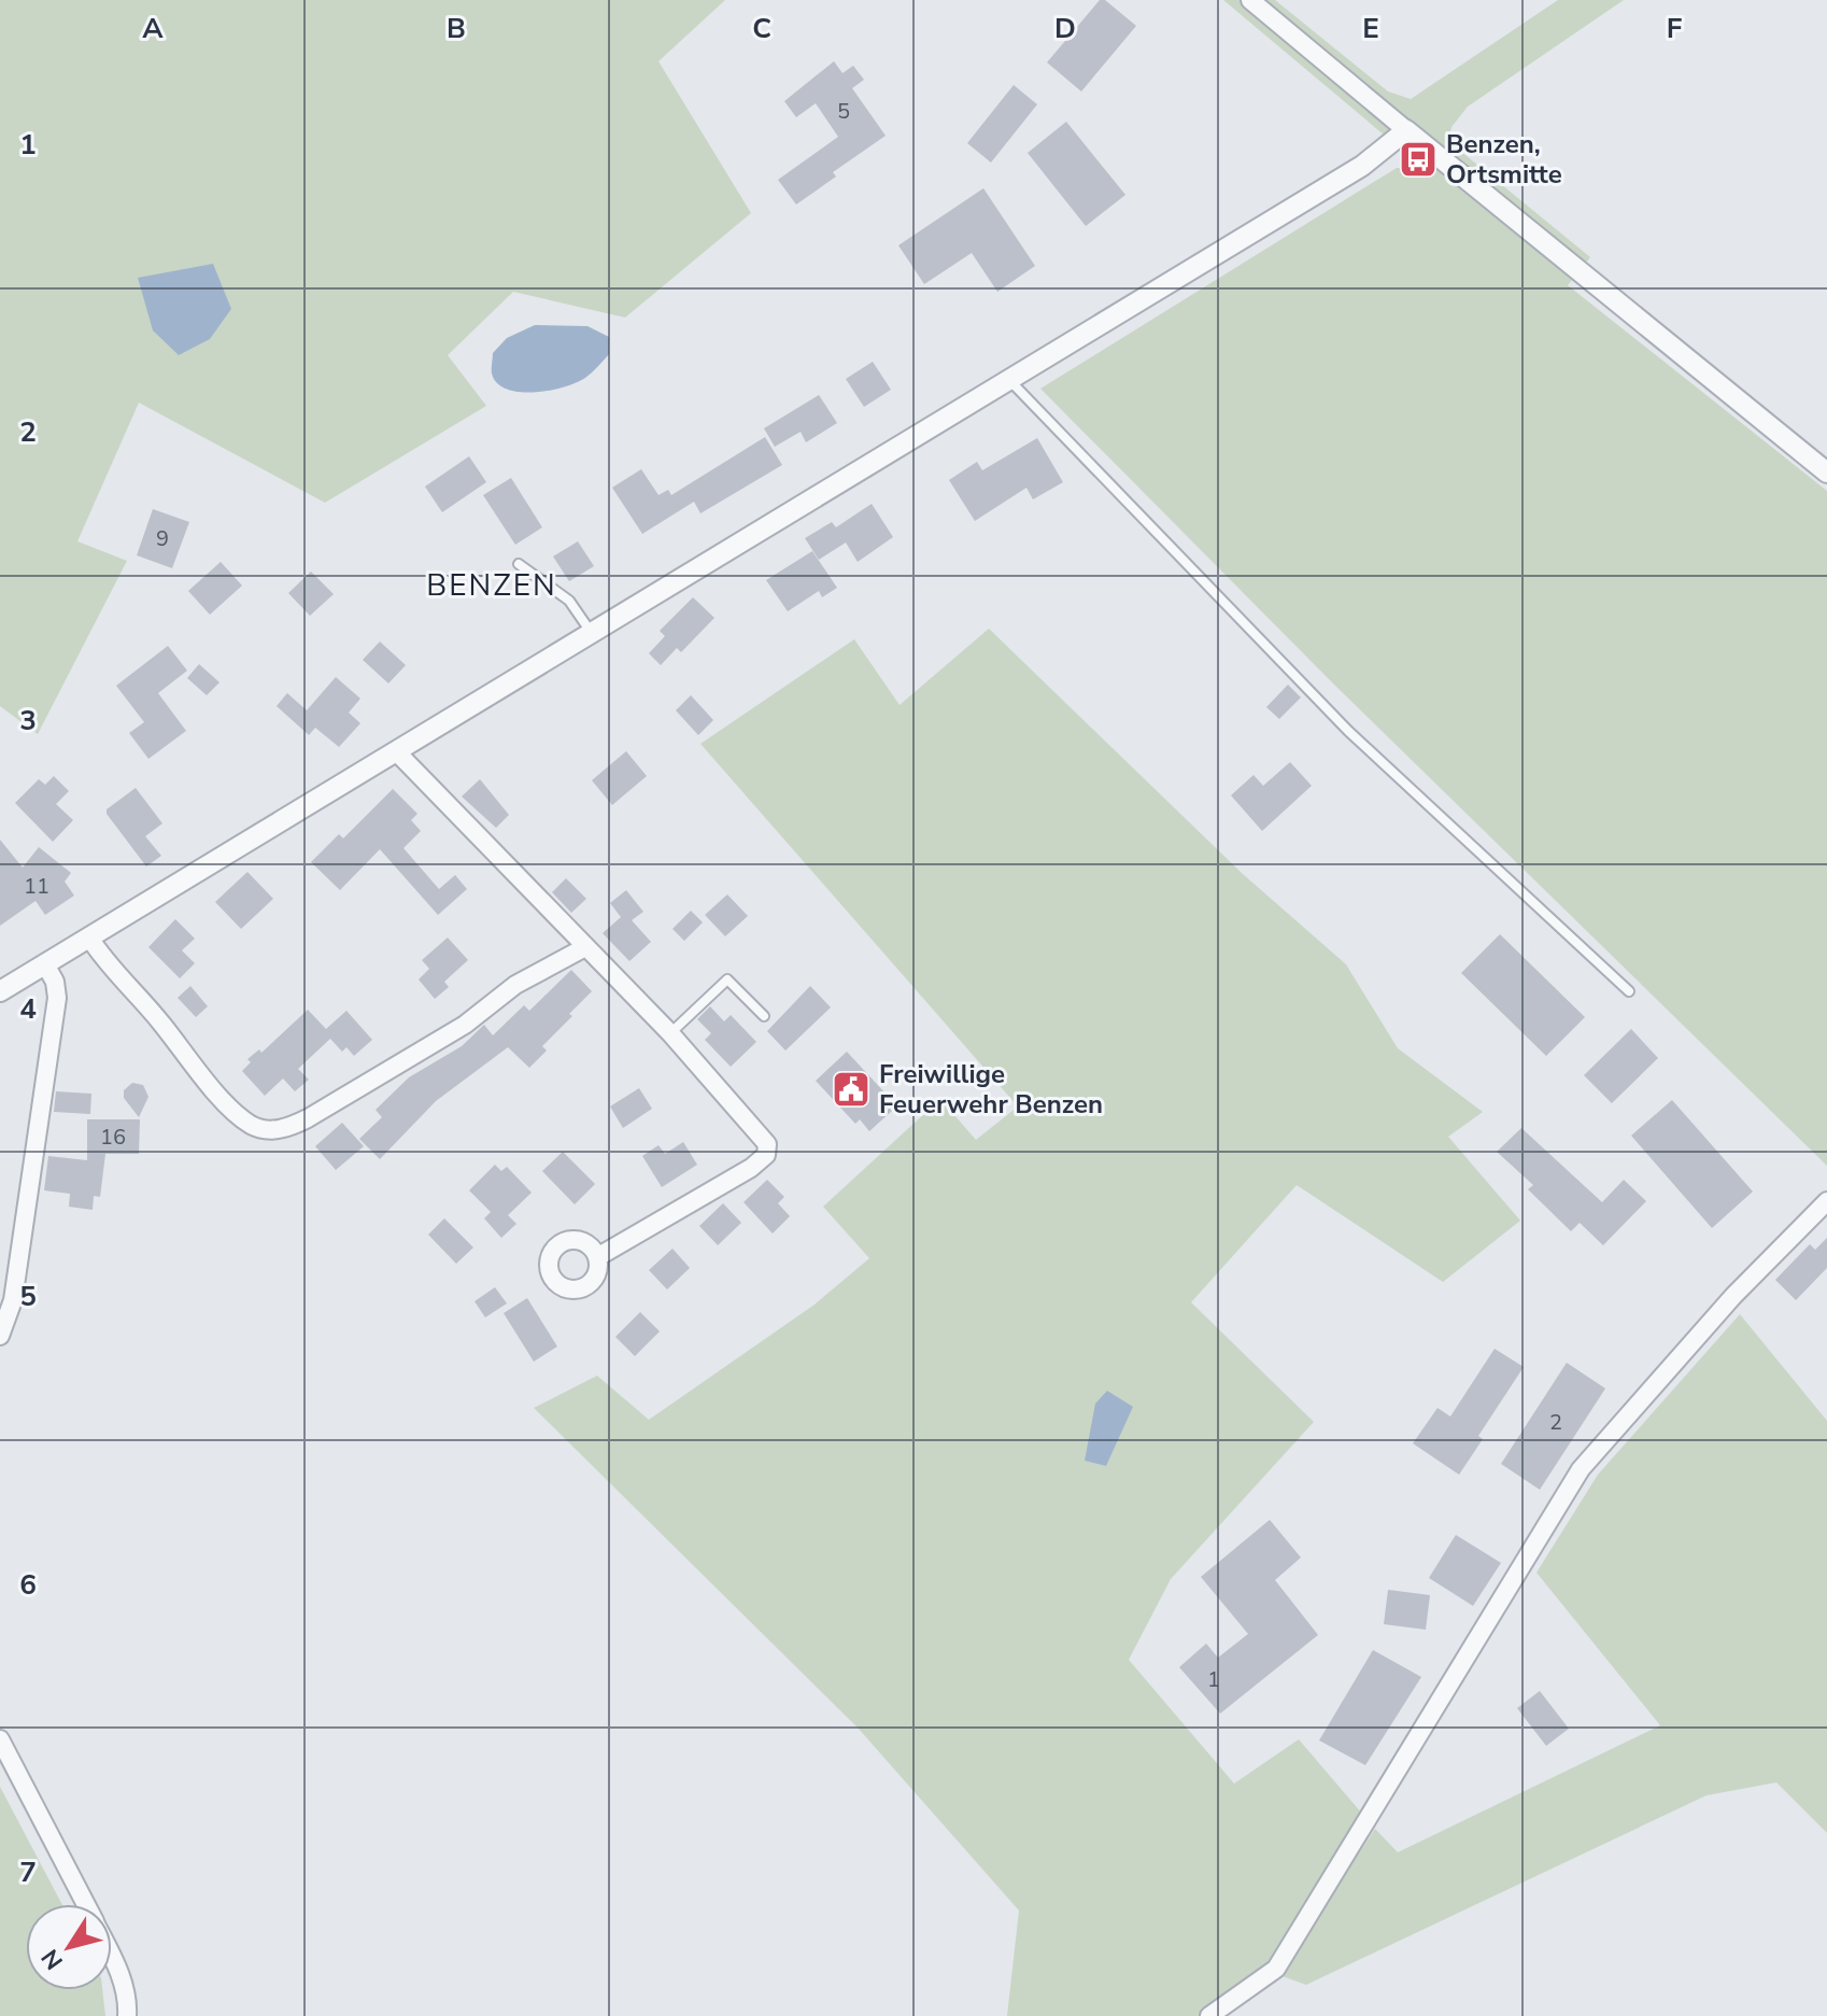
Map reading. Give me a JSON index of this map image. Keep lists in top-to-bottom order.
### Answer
{
  "districts": ["BENZEN"],
  "places": {
    "bus stop": ["Benzen, Ortsmitte"],
    "public building": ["Freiwillige Feuerwehr Benzen"]
  },
  "house_numbers": [
    "5",
    "9",
    "11",
    "16",
    "2",
    "1"
  ],
  "north": "bottom left",
  "grid": {
    "columns": [
      "A",
      "B",
      "C",
      "D",
      "E",
      "F"
    ],
    "rows": [
      "1",
      "2",
      "3",
      "4",
      "5",
      "6",
      "7"
    ]
  }
}
